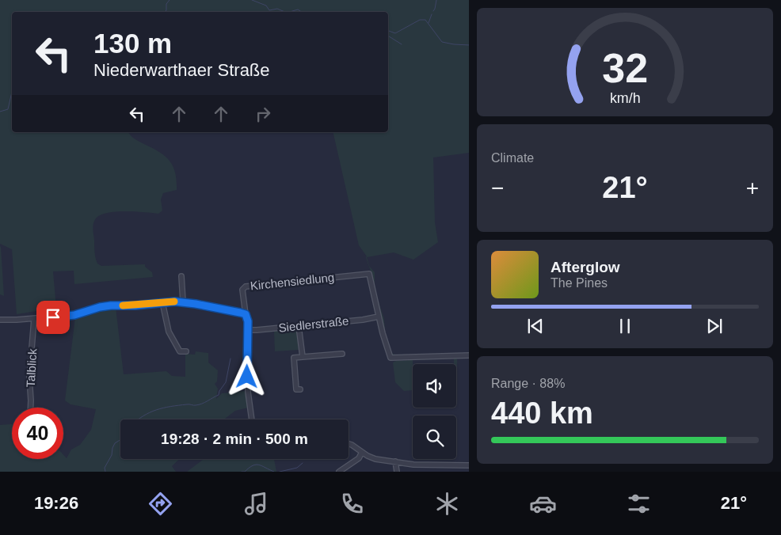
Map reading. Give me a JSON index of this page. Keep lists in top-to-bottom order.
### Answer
{
  "streets": {
    "street": ["Kirchensiedlung", "Siedlerstraße", "Talblick"]
  },
  "crossings": [
    ["Kirchensiedlung", "Siedlerstraße"]
  ],
  "page": {
    "turn": ["130 m", "Niederwarthaer Straße"],
    "tile": [
      "Climate",
      ["Range · 88%", "440 km"]
    ],
    "heat": ["−", "21°", "+"],
    "song": ["Afterglow", "The Pines"],
    "limit": "40",
    "trip": "19:28 · 2 min · 500 m",
    "tabs": ["19:26", "21°"],
    "gauge": ["32", "km/h"]
  }
}
